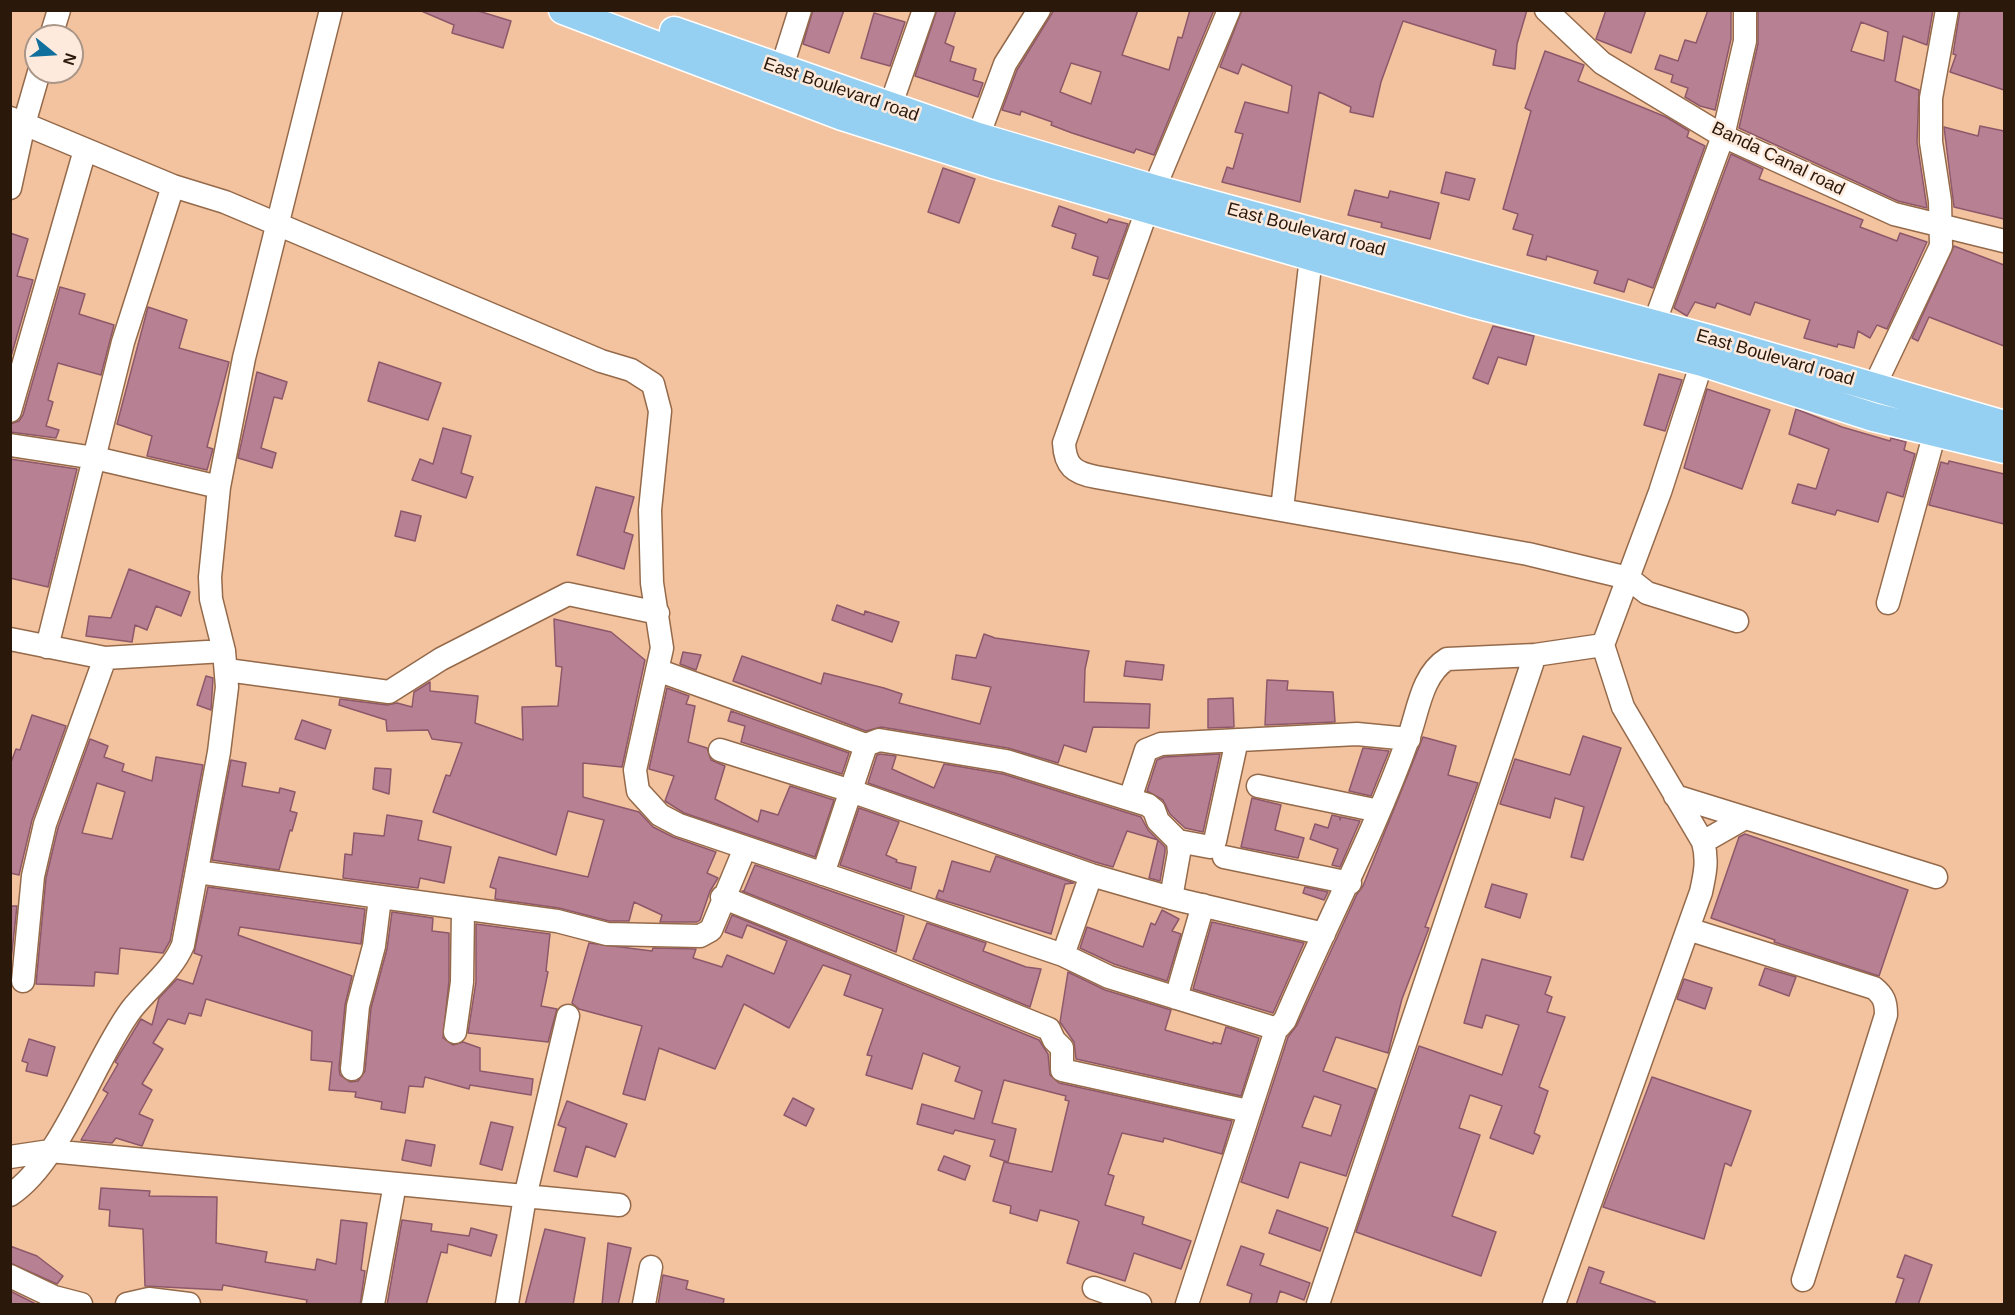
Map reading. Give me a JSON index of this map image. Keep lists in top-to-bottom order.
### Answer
{
  "streets": {
    "main road": ["East Boulevard road"],
    "street": ["Banda Canal road"]
  },
  "north": "right"
}
